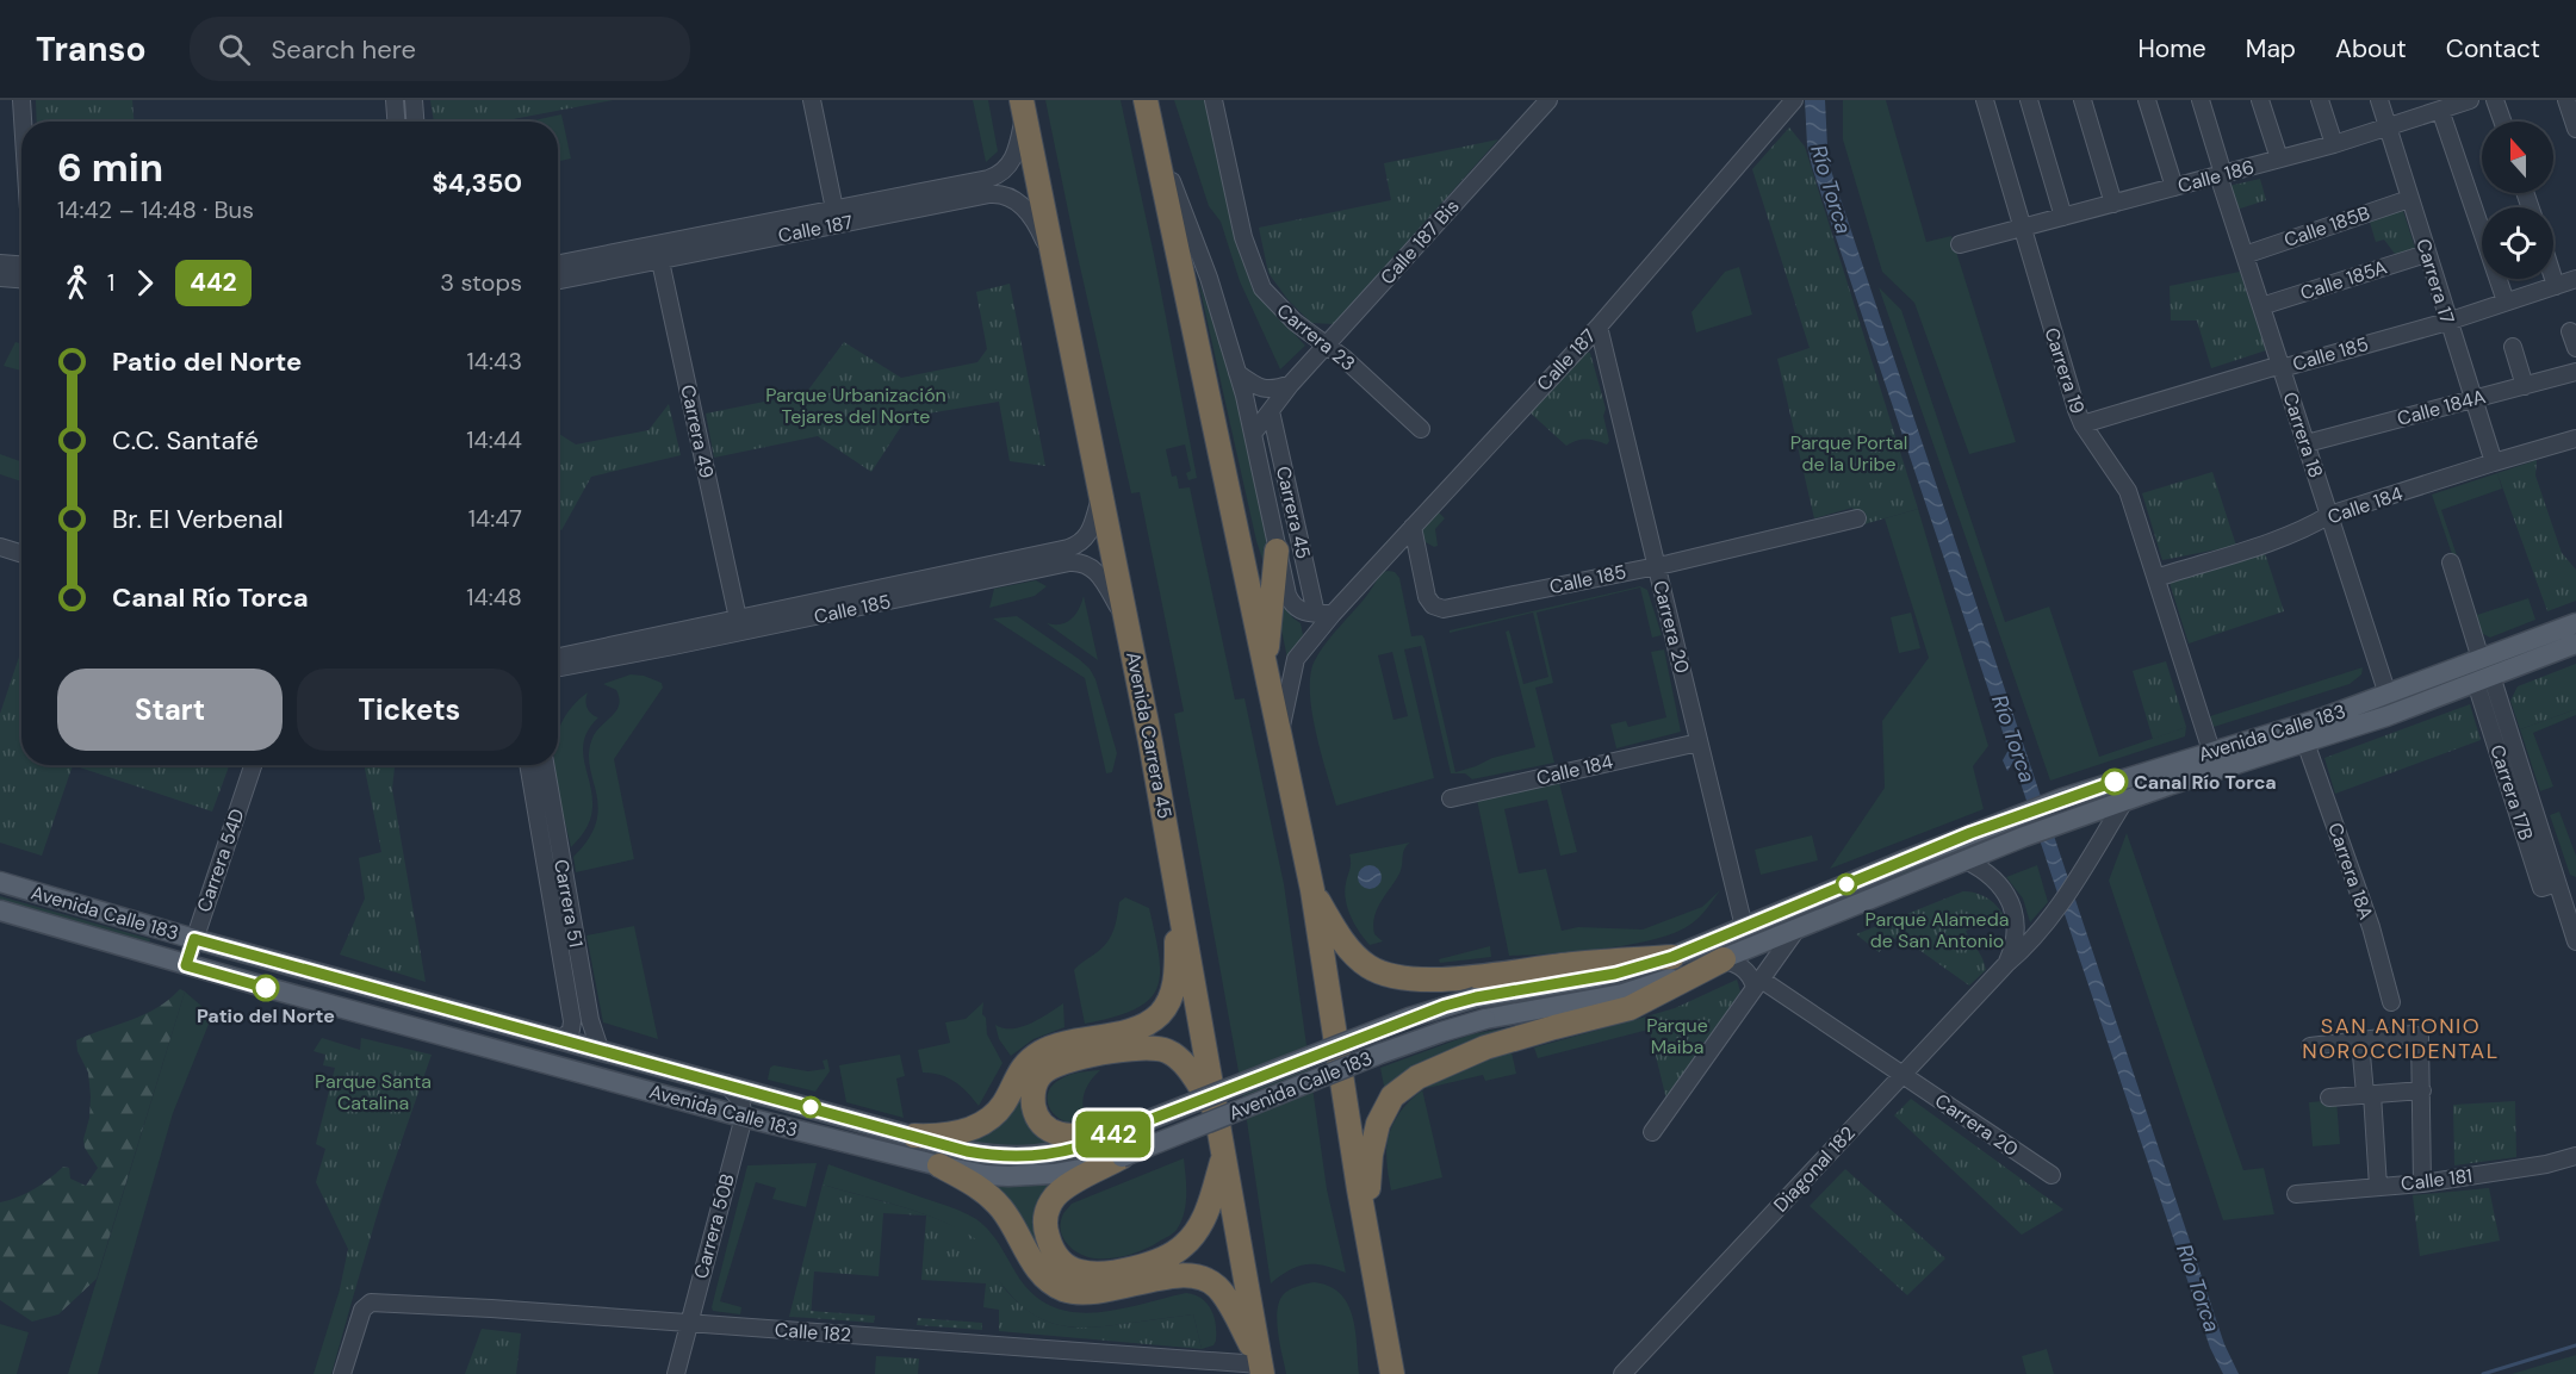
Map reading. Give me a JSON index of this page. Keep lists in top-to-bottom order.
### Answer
{
  "streets": {
    "highway": ["Avenida Carrera 45"],
    "main road": ["Avenida Calle 183"],
    "street": [
      "Calle 186",
      "Calle 185B",
      "Calle 187",
      "Calle 187 Bis",
      "Calle 185A",
      "Carrera 17",
      "Carrera 23",
      "Calle 185",
      "Carrera 19",
      "Calle 184A",
      "Carrera 49",
      "Carrera 18",
      "Calle 184",
      "Carrera 45",
      "Carrera 20",
      "Carrera 17B",
      "Carrera 54D",
      "Carrera 18A",
      "Carrera 51",
      "Diagonal 182",
      "Calle 181",
      "Carrera 50B",
      "Calle 182"
    ]
  },
  "crossings": [
    ["Calle 186", "Carrera 17"],
    ["Calle 186", "Carrera 19"],
    ["Calle 186", "Carrera 18"],
    ["Calle 185B", "Carrera 17"],
    ["Calle 185B", "Carrera 18"],
    ["Calle 187", "Carrera 49"],
    ["Calle 187", "Carrera 45"],
    ["Calle 187", "Carrera 20"],
    ["Calle 187", "Avenida Carrera 45"],
    ["Calle 187 Bis", "Carrera 23"],
    ["Calle 187 Bis", "Carrera 45"],
    ["Calle 185A", "Carrera 17"],
    ["Calle 185A", "Carrera 18"],
    ["Carrera 17", "Calle 185"],
    ["Carrera 17", "Calle 184A"],
    ["Carrera 17", "Calle 184"],
    ["Calle 185", "Carrera 19"],
    ["Calle 185", "Carrera 49"],
    ["Calle 185", "Carrera 18"],
    ["Calle 185", "Carrera 20"],
    ["Calle 185", "Avenida Carrera 45"],
    ["Carrera 19", "Calle 184"],
    ["Carrera 19", "Avenida Calle 183"],
    ["Calle 184A", "Carrera 18"],
    ["Carrera 18", "Calle 184"],
    ["Carrera 18", "Avenida Calle 183"],
    ["Calle 184", "Carrera 20"],
    ["Carrera 20", "Avenida Calle 183"],
    ["Carrera 20", "Diagonal 182"],
    ["Avenida Calle 183", "Carrera 17B"],
    ["Avenida Calle 183", "Carrera 54D"],
    ["Avenida Calle 183", "Carrera 18A"],
    ["Avenida Calle 183", "Carrera 51"],
    ["Avenida Calle 183", "Diagonal 182"],
    ["Avenida Calle 183", "Carrera 50B"],
    ["Avenida Carrera 45", "Calle 182"],
    ["Carrera 50B", "Calle 182"]
  ],
  "districts": ["SAN ANTONIO NOROCCIDENTAL"],
  "water": ["Río Torca"],
  "parks": [
    "Parque Urbanización Tejares del Norte",
    "Parque Portal de la Uribe",
    "Parque Alameda de San Antonio",
    "Parque Maiba",
    "Parque Santa Catalina"
  ],
  "places": ["Canal Río Torca", "Patio del Norte"],
  "lines": ["bus line 442"],
  "north": "top",
  "page": {
    "header": "Transo",
    "search": "Search here",
    "nav": [
      "Home",
      "Map",
      "About",
      "Contact"
    ],
    "on_map": "442",
    "heading": ["6 min", "14:42 – 14:48 · Bus", "$4,350"],
    "legs": ["1", "442", "3 stops"],
    "list": [
      {
        "name": "Patio del Norte",
        "value": "14:43"
      },
      {
        "name": "C.C. Santafé",
        "value": "14:44"
      },
      {
        "name": "Br. El Verbenal",
        "value": "14:47"
      },
      {
        "name": "Canal Río Torca",
        "value": "14:48"
      }
    ],
    "buttons": ["Start", "Tickets"]
  }
}
